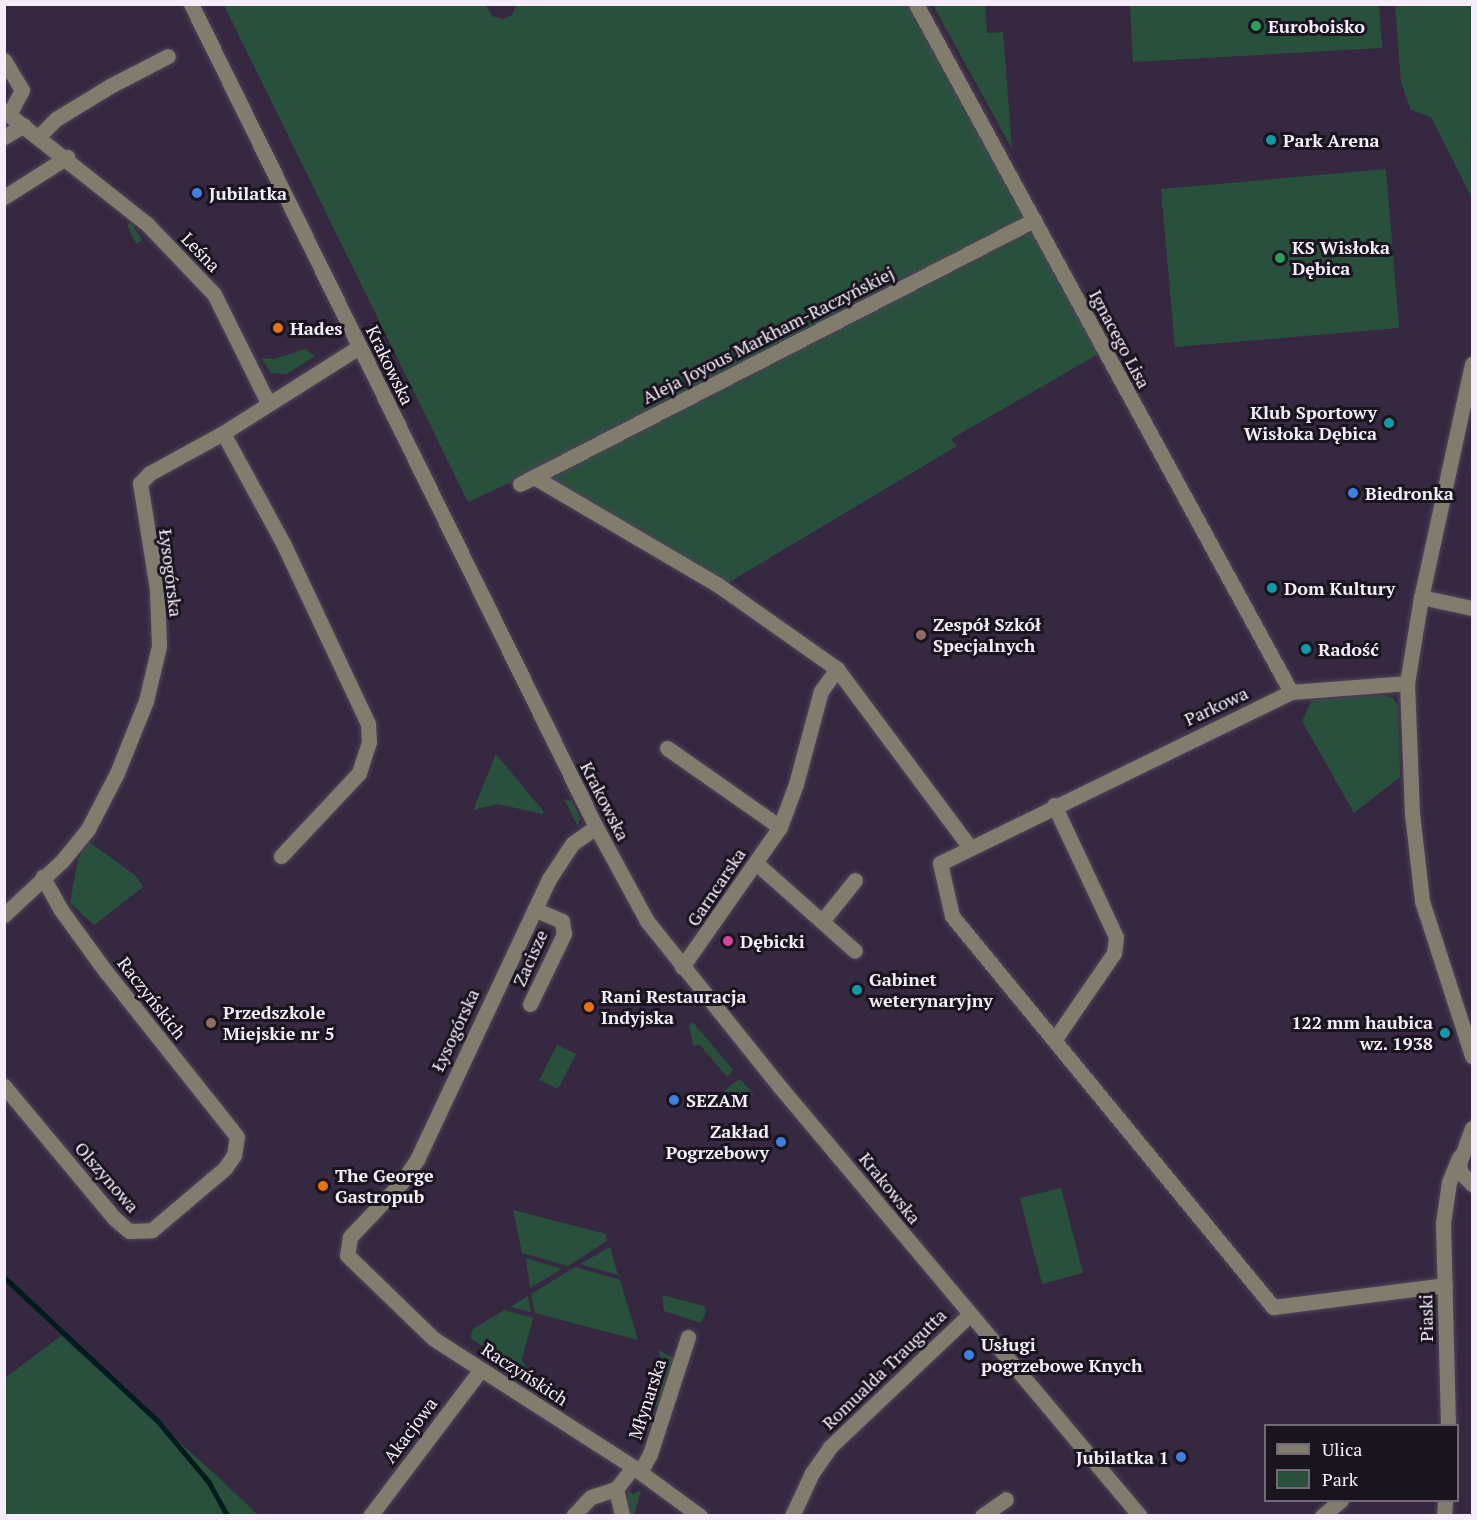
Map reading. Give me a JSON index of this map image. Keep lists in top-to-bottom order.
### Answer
{
  "streets": {
    "street": [
      "Leśna",
      "Aleja Joyous Markham-Raczyńskiej",
      "Ignacego Lisa",
      "Krakowska",
      "Łysogórska",
      "Parkowa",
      "Garncarska",
      "Zacisze",
      "Raczyńskich",
      "Olszynowa",
      "Piaski",
      "Romualda Traugutta",
      "Młynarska",
      "Akacjowa"
    ]
  },
  "crossings": [
    ["Leśna", "Łysogórska"],
    ["Aleja Joyous Markham-Raczyńskiej", "Ignacego Lisa"],
    ["Aleja Joyous Markham-Raczyńskiej", "Garncarska"],
    ["Ignacego Lisa", "Parkowa"],
    ["Krakowska", "Łysogórska"],
    ["Krakowska", "Garncarska"],
    ["Krakowska", "Romualda Traugutta"],
    ["Łysogórska", "Zacisze"],
    ["Łysogórska", "Raczyńskich"],
    ["Raczyńskich", "Olszynowa"],
    ["Raczyńskich", "Młynarska"],
    ["Raczyńskich", "Akacjowa"]
  ],
  "places": [
    "Euroboisko",
    "Park Arena",
    "Jubilatka",
    "KS Wisłoka Dębica",
    "Hades",
    "Klub Sportowy Wisłoka Dębica",
    "Biedronka",
    "Dom Kultury",
    "Zespół Szkół Specjalnych",
    "Radość",
    "Dębicki",
    "Gabinet weterynaryjny",
    "Rani Restauracja Indyjska",
    "Przedszkole Miejskie nr 5",
    "122 mm haubica wz. 1938",
    "SEZAM",
    "Zakład Pogrzebowy",
    "The George Gastropub",
    "Usługi pogrzebowe Knych",
    "Jubilatka 1"
  ],
  "legend": ["Ulica", "Park"]
}
